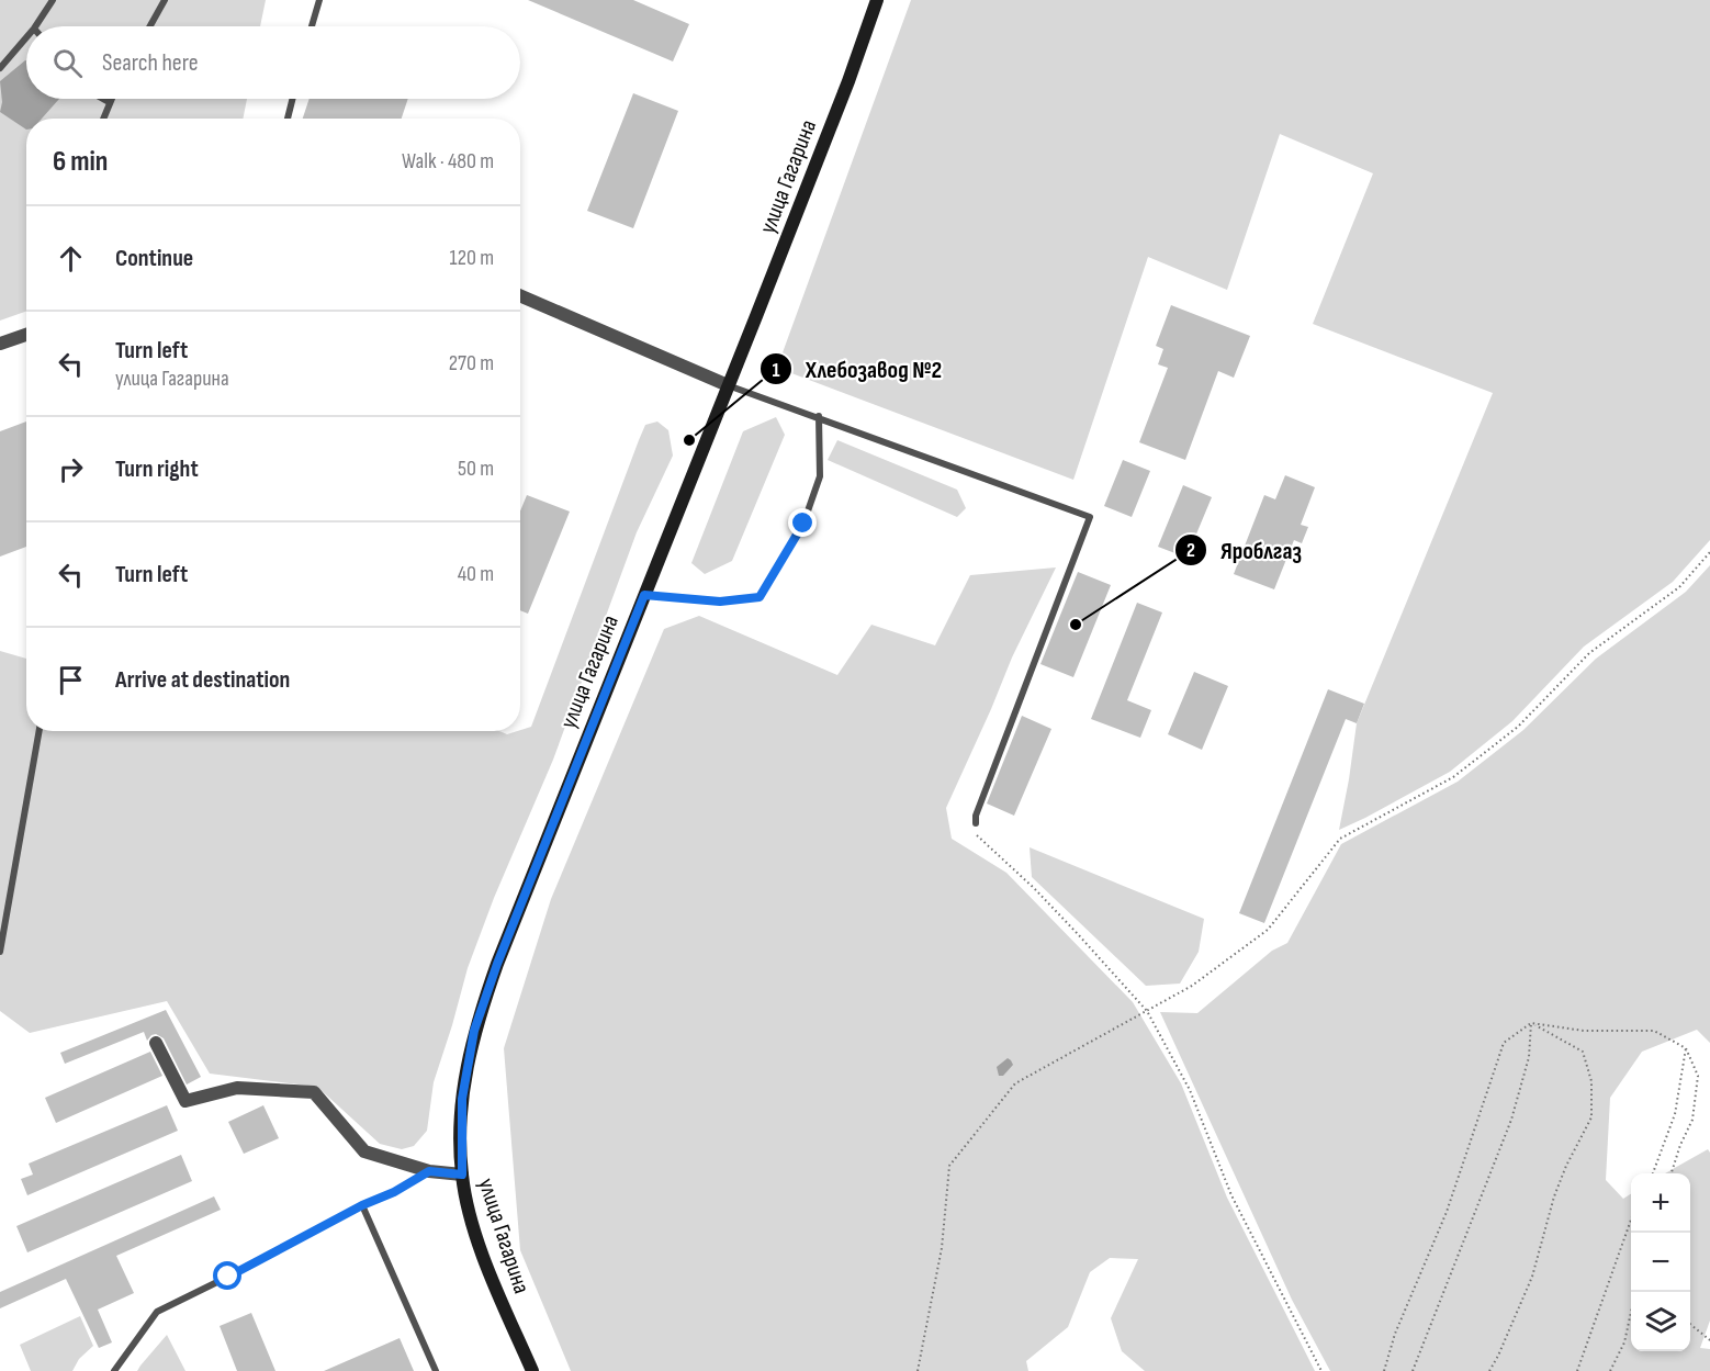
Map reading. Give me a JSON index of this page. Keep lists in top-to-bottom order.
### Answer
{
  "streets": {
    "main road": ["улица Гагарина"]
  },
  "places": ["Хлебозавод №2", "Яроблгаз"],
  "page": {
    "search": "Search here",
    "heading": ["6 min", "Walk · 480 m"],
    "list": [
      ["Continue", "120 m"],
      ["Turn left", "улица Гагарина", "270 m"],
      ["Turn right", "50 m"],
      ["Turn left", "40 m"],
      "Arrive at destination"
    ],
    "map_buttons": ["+", "−"]
  }
}
